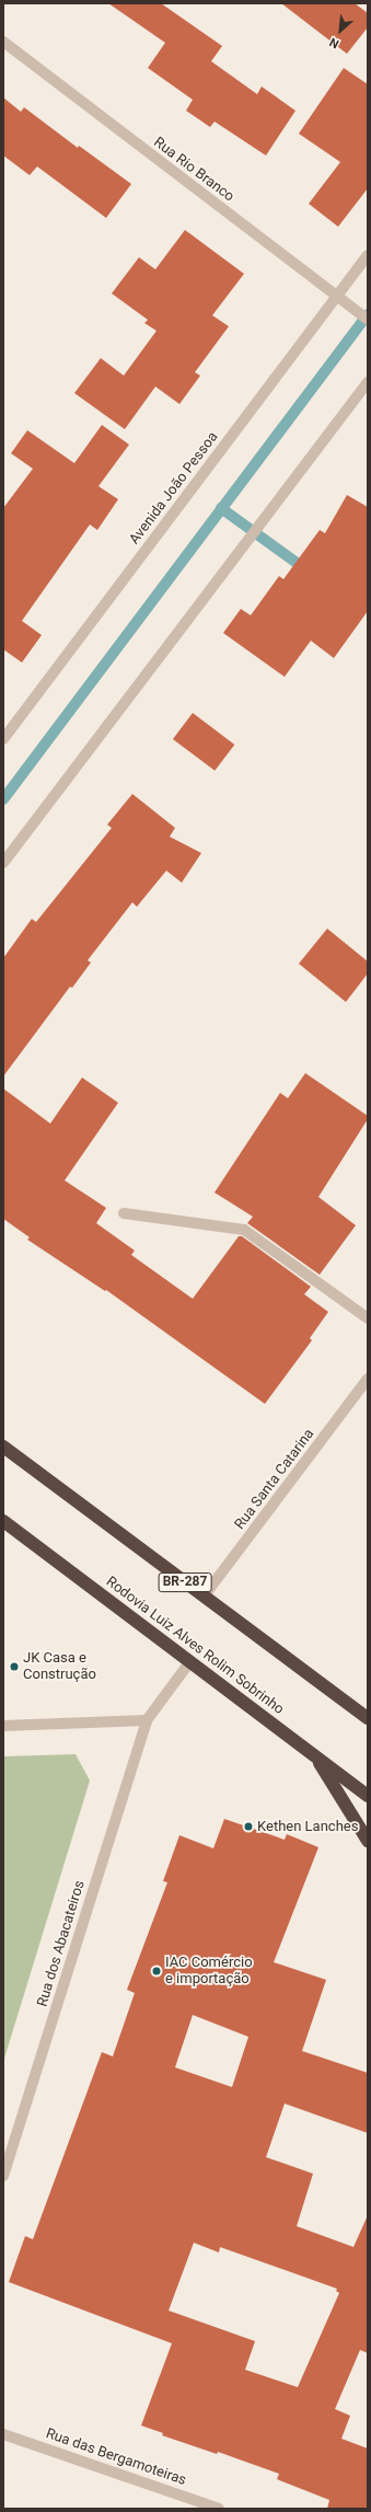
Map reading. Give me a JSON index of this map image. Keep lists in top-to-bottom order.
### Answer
{
  "streets": {
    "highway": ["BR-287", "Rodovia Luiz Alves Rolim Sobrinho"],
    "street": [
      "Rua Rio Branco",
      "Avenida João Pessoa",
      "Rua Santa Catarina",
      "Rua dos Abacateiros",
      "Rua das Bergamoteiras"
    ]
  },
  "crossings": [
    ["Rua Rio Branco", "Avenida João Pessoa"],
    ["Rua Santa Catarina", "BR-287"],
    ["Rodovia Luiz Alves Rolim Sobrinho", "Rua dos Abacateiros"]
  ],
  "places": ["JK Casa e Construção", "Kethen Lanches", "IAC Comércio e importação"],
  "north": "bottom left"
}
